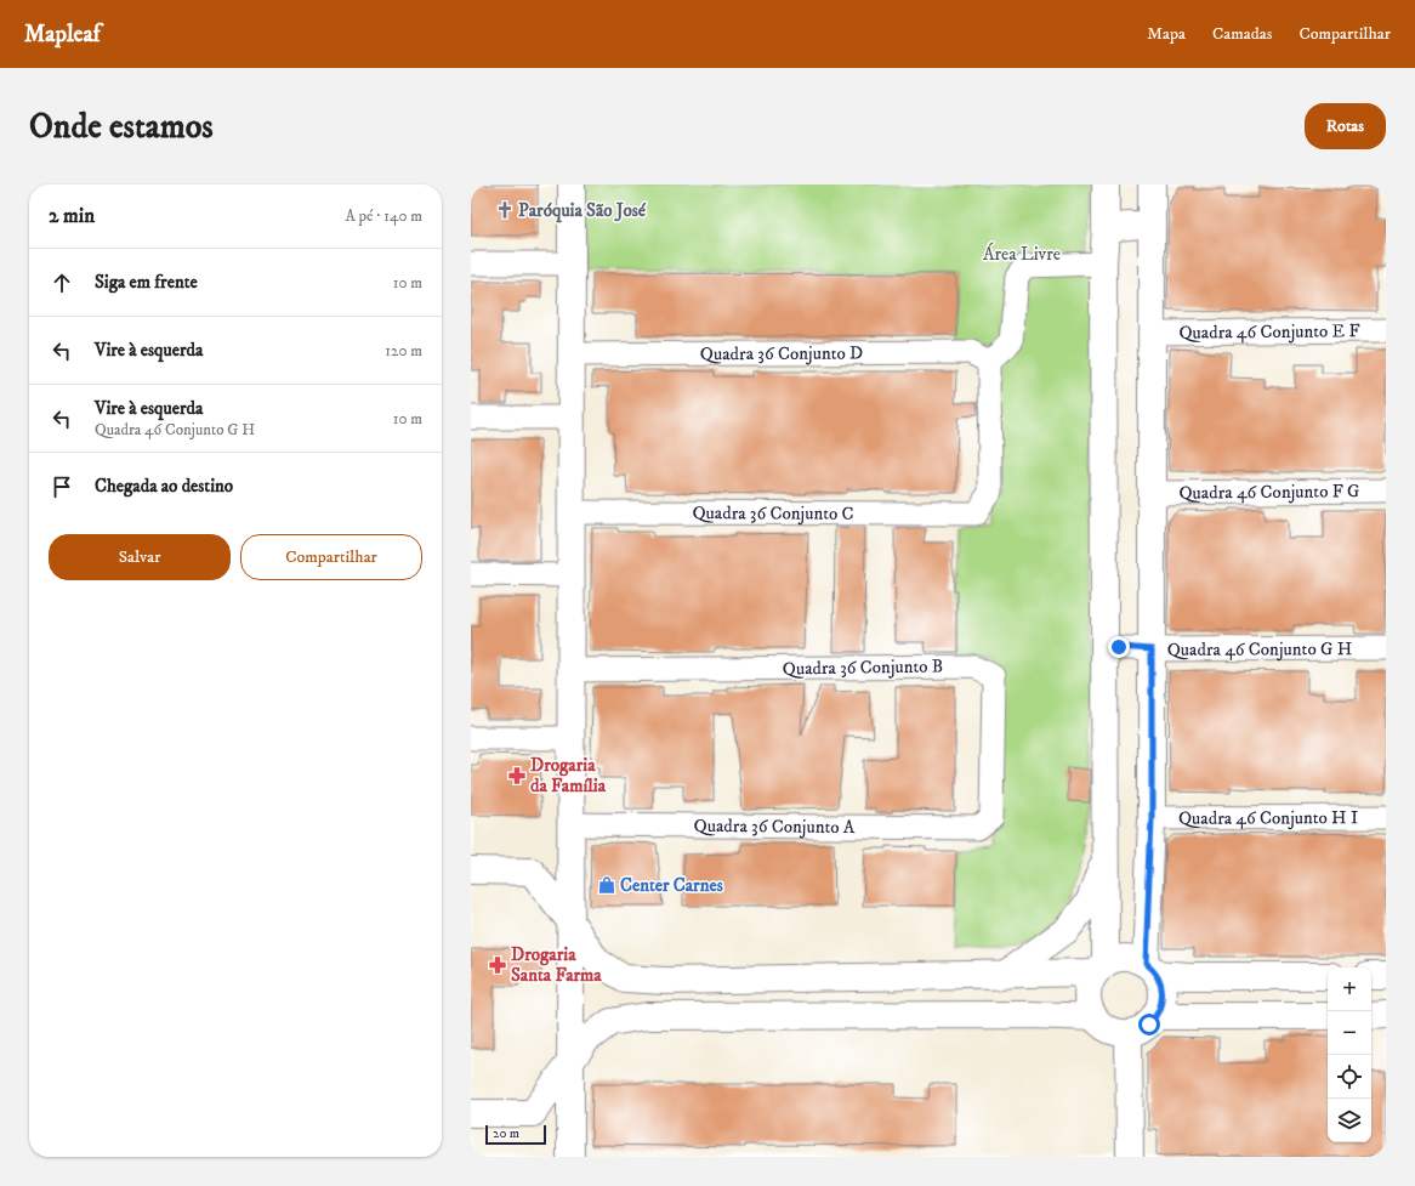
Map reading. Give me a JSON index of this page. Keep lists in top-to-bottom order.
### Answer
{
  "streets": {
    "street": [
      "Quadra 46 Conjunto E F",
      "Quadra 36 Conjunto D",
      "Quadra 46 Conjunto F G",
      "Quadra 36 Conjunto C",
      "Quadra 46 Conjunto G H",
      "Quadra 36 Conjunto B",
      "Quadra 46 Conjunto H I",
      "Quadra 36 Conjunto A"
    ]
  },
  "crossings": [
    ["Quadra 36 Conjunto D", "Quadra 36 Conjunto C"],
    ["Quadra 36 Conjunto B", "Quadra 36 Conjunto A"]
  ],
  "parks": ["Área Livre"],
  "places": {
    "church": ["Paróquia São José"],
    "pharmacy": ["Drogaria da Família", "Drogaria Santa Farma"],
    "shop": ["Center Carnes"]
  },
  "scale_bar": "20 m",
  "page": {
    "header": "Mapleaf",
    "nav": ["Mapa", "Camadas", "Compartilhar"],
    "buttons": [
      "Rotas",
      ["Salvar", "Compartilhar"]
    ],
    "title": "Onde estamos",
    "heading": ["2 min", "A pé · 140 m"],
    "list": [
      ["Siga em frente", "10 m"],
      ["Vire à esquerda", "120 m"],
      ["Vire à esquerda", "Quadra 46 Conjunto G H", "10 m"],
      "Chegada ao destino"
    ],
    "map_buttons": ["+", "−"],
    "scale": "20 m"
  }
}
